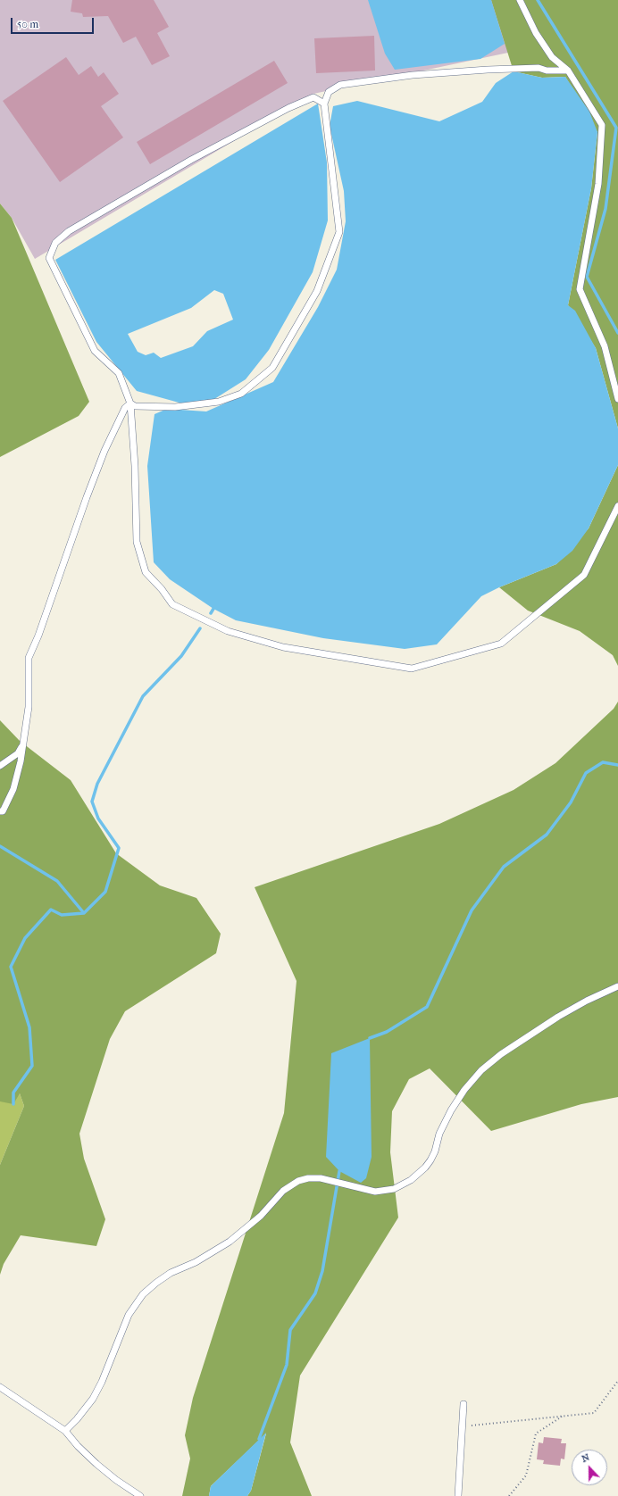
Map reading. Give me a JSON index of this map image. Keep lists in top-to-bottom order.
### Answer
{
  "scale_bar": "50 m",
  "north": "top"
}
